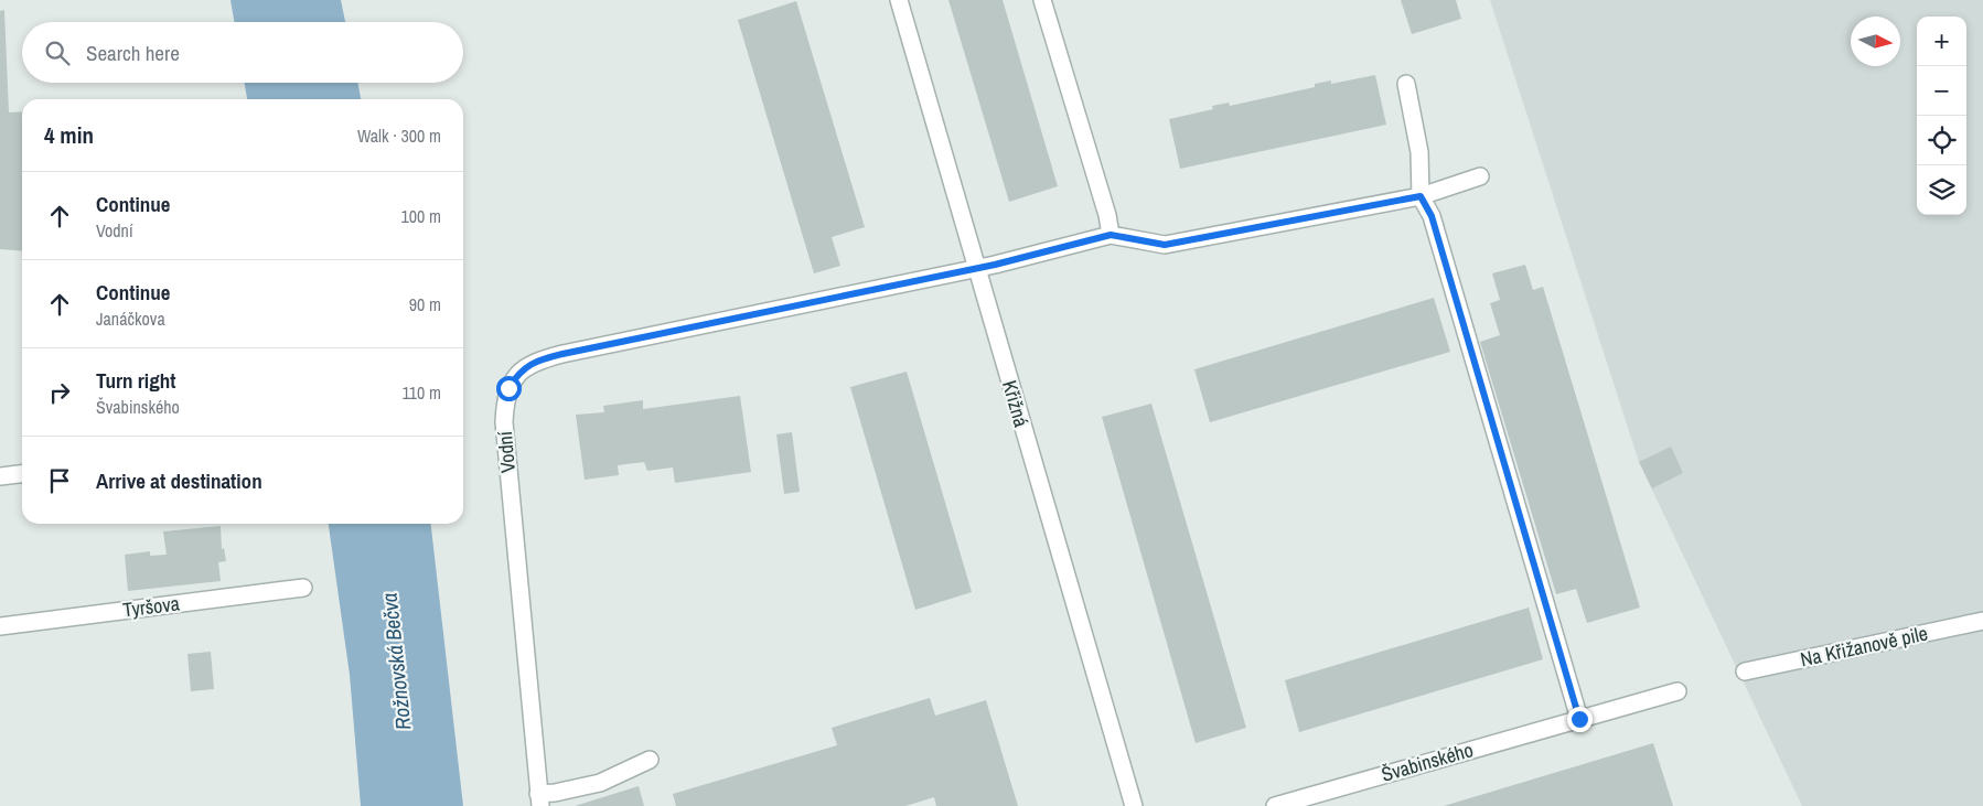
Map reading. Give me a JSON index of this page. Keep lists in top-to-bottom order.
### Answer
{
  "streets": {
    "street": [
      "Křižná",
      "Vodní",
      "Tyršova",
      "Na Křižanově pile",
      "Švabinského"
    ]
  },
  "crossings": [
    ["Křižná", "Vodní"]
  ],
  "water": ["Rožnovská Bečva"],
  "north": "right",
  "page": {
    "map_buttons": ["+", "−"],
    "search": "Search here",
    "heading": ["4 min", "Walk · 300 m"],
    "list": [
      ["Continue", "Vodní", "100 m"],
      ["Continue", "Janáčkova", "90 m"],
      ["Turn right", "Švabinského", "110 m"],
      "Arrive at destination"
    ]
  }
}
